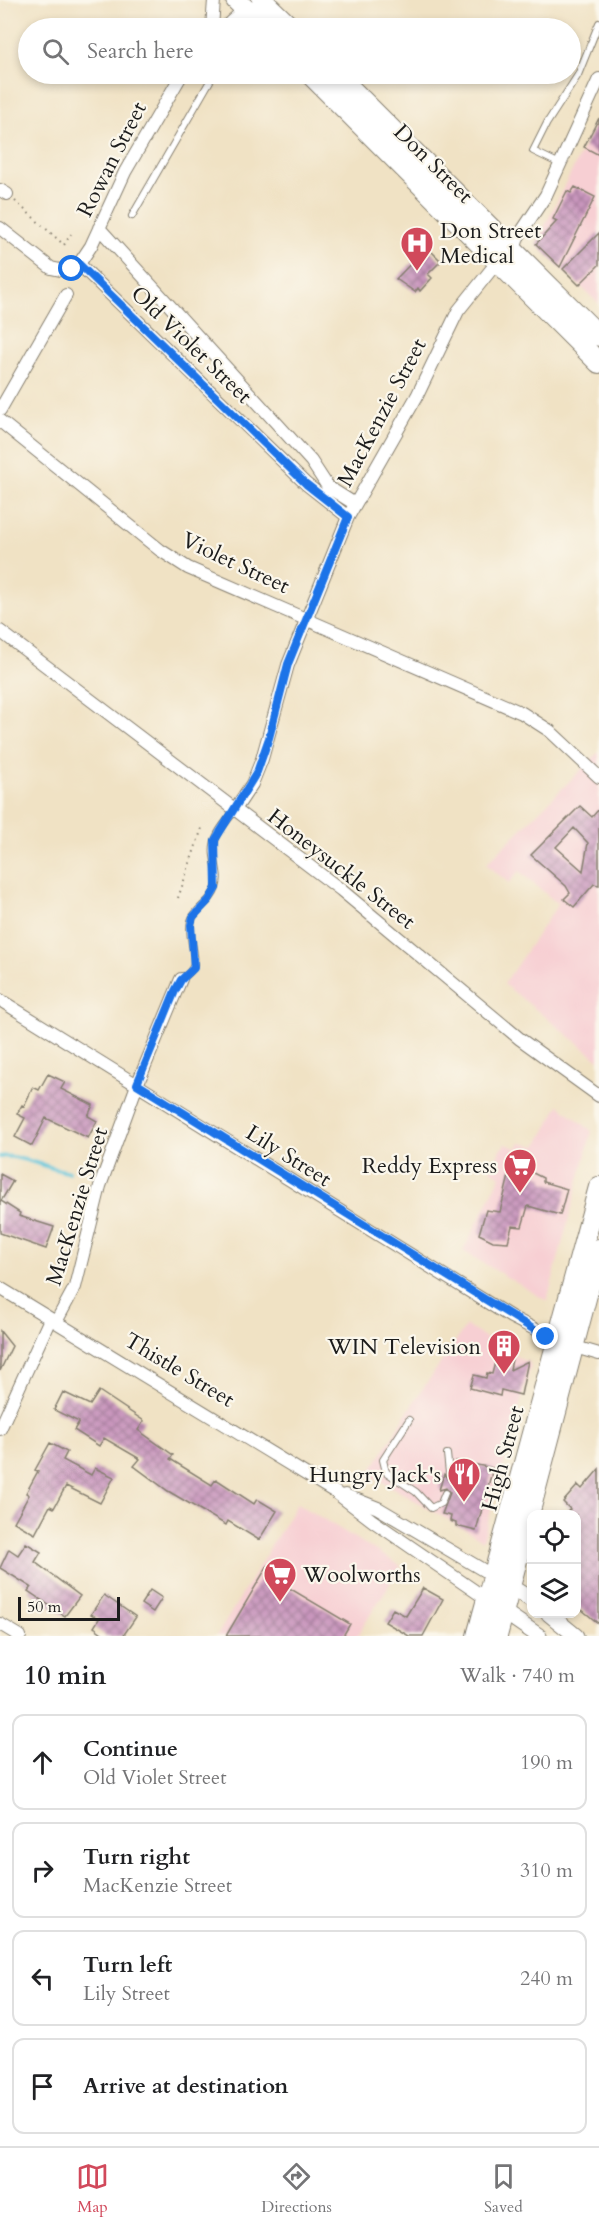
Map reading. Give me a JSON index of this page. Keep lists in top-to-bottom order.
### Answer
{
  "streets": {
    "highway": ["Don Street", "Thistle Street", "High Street"],
    "street": [
      "Rowan Street",
      "Old Violet Street",
      "MacKenzie Street",
      "Violet Street",
      "Honeysuckle Street",
      "Lily Street"
    ]
  },
  "crossings": [
    ["Rowan Street", "Old Violet Street"],
    ["Don Street", "MacKenzie Street"],
    ["Old Violet Street", "MacKenzie Street"],
    ["MacKenzie Street", "Violet Street"],
    ["MacKenzie Street", "Honeysuckle Street"],
    ["MacKenzie Street", "Lily Street"],
    ["MacKenzie Street", "Thistle Street"],
    ["Lily Street", "High Street"],
    ["Thistle Street", "High Street"]
  ],
  "places": {
    "hospital": ["Don Street Medical"],
    "supermarket": ["Reddy Express", "Woolworths"],
    "building": ["WIN Television"],
    "restaurant": ["Hungry Jack's"]
  },
  "scale_bar": "50 m",
  "page": {
    "search": "Search here",
    "scale": "50 m",
    "heading": ["10 min", "Walk · 740 m"],
    "list": [
      ["Continue", "Old Violet Street", "190 m"],
      ["Turn right", "MacKenzie Street", "310 m"],
      ["Turn left", "Lily Street", "240 m"],
      "Arrive at destination"
    ],
    "nav": ["Map", "Directions", "Saved"]
  }
}
